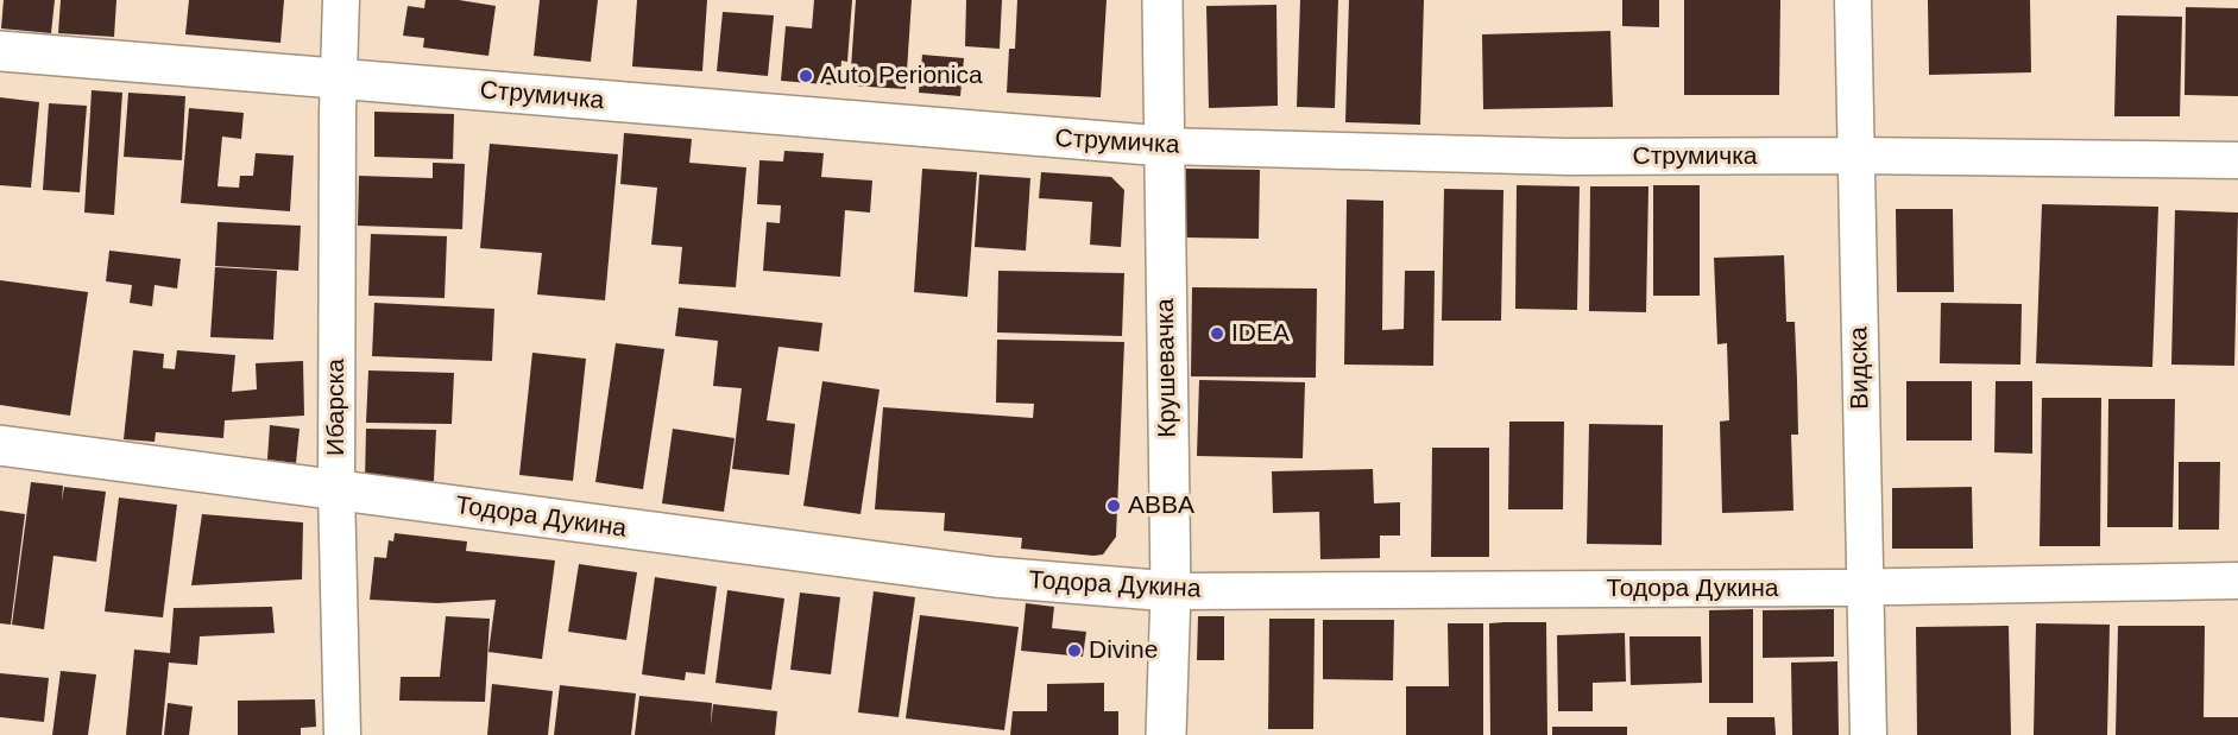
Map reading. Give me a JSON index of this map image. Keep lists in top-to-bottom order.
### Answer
{
  "streets": {
    "main road": ["Струмичка", "Крушевачка", "Тодора Дукина"],
    "street": ["Видска", "Ибарска"]
  },
  "crossings": [
    ["Струмичка", "Крушевачка"],
    ["Струмичка", "Видска"],
    ["Струмичка", "Ибарска"],
    ["Крушевачка", "Тодора Дукина"],
    ["Видска", "Тодора Дукина"],
    ["Ибарска", "Тодора Дукина"]
  ],
  "places": [
    "Auto Perionica",
    "IDEA",
    "ABBA",
    "Divine"
  ]
}
